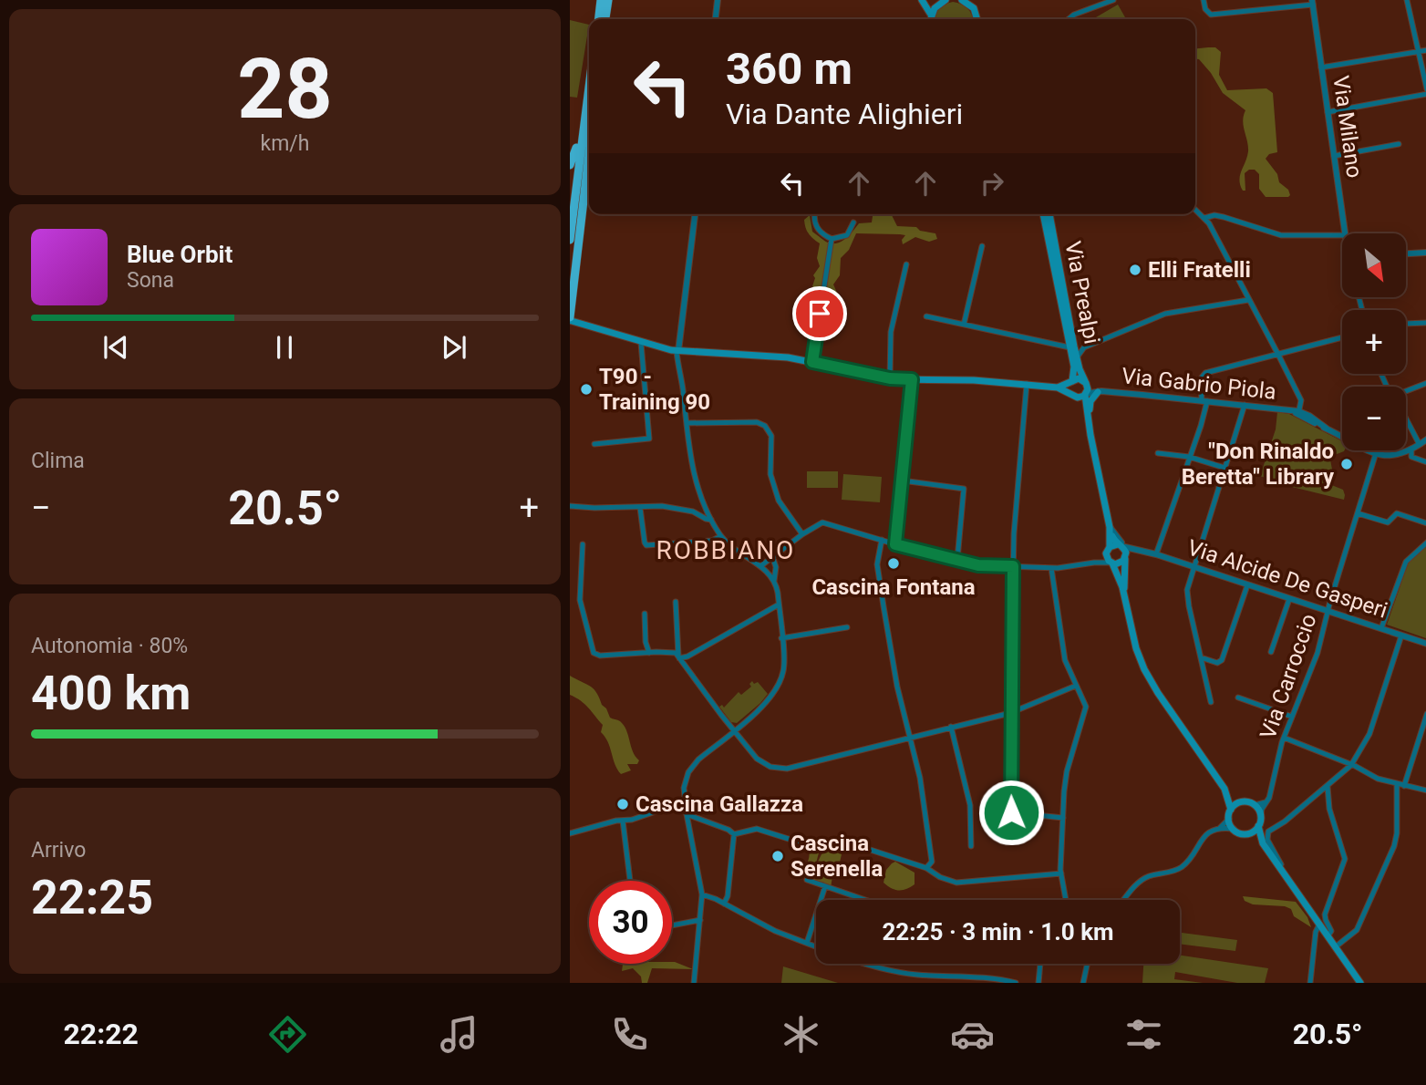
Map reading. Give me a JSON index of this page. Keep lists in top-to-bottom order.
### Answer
{
  "streets": {
    "main road": ["Via Prealpi"],
    "street": [
      "Via Milano",
      "Via Gabrio Piola",
      "Via Alcide De Gasperi",
      "Via Carroccio"
    ]
  },
  "crossings": [
    ["Via Prealpi", "Via Gabrio Piola"],
    ["Via Alcide De Gasperi", "Via Carroccio"]
  ],
  "districts": ["ROBBIANO"],
  "places": [
    "Elli Fratelli",
    "T90 - Training 90",
    "\"Don Rinaldo Beretta\" Library",
    "Cascina Fontana",
    "Cascina Gallazza",
    "Cascina Serenella"
  ],
  "north": "bottom right",
  "page": {
    "tile": [
      ["28", "km/h"],
      "Clima",
      ["Autonomia · 80%", "400 km"],
      ["Arrivo", "22:25"]
    ],
    "turn": ["360 m", "Via Dante Alighieri"],
    "song": ["Blue Orbit", "Sona"],
    "map_buttons": ["+", "−"],
    "heat": ["−", "20.5°", "+"],
    "limit": "30",
    "trip": "22:25 · 3 min · 1.0 km",
    "tabs": ["22:22", "20.5°"]
  }
}
